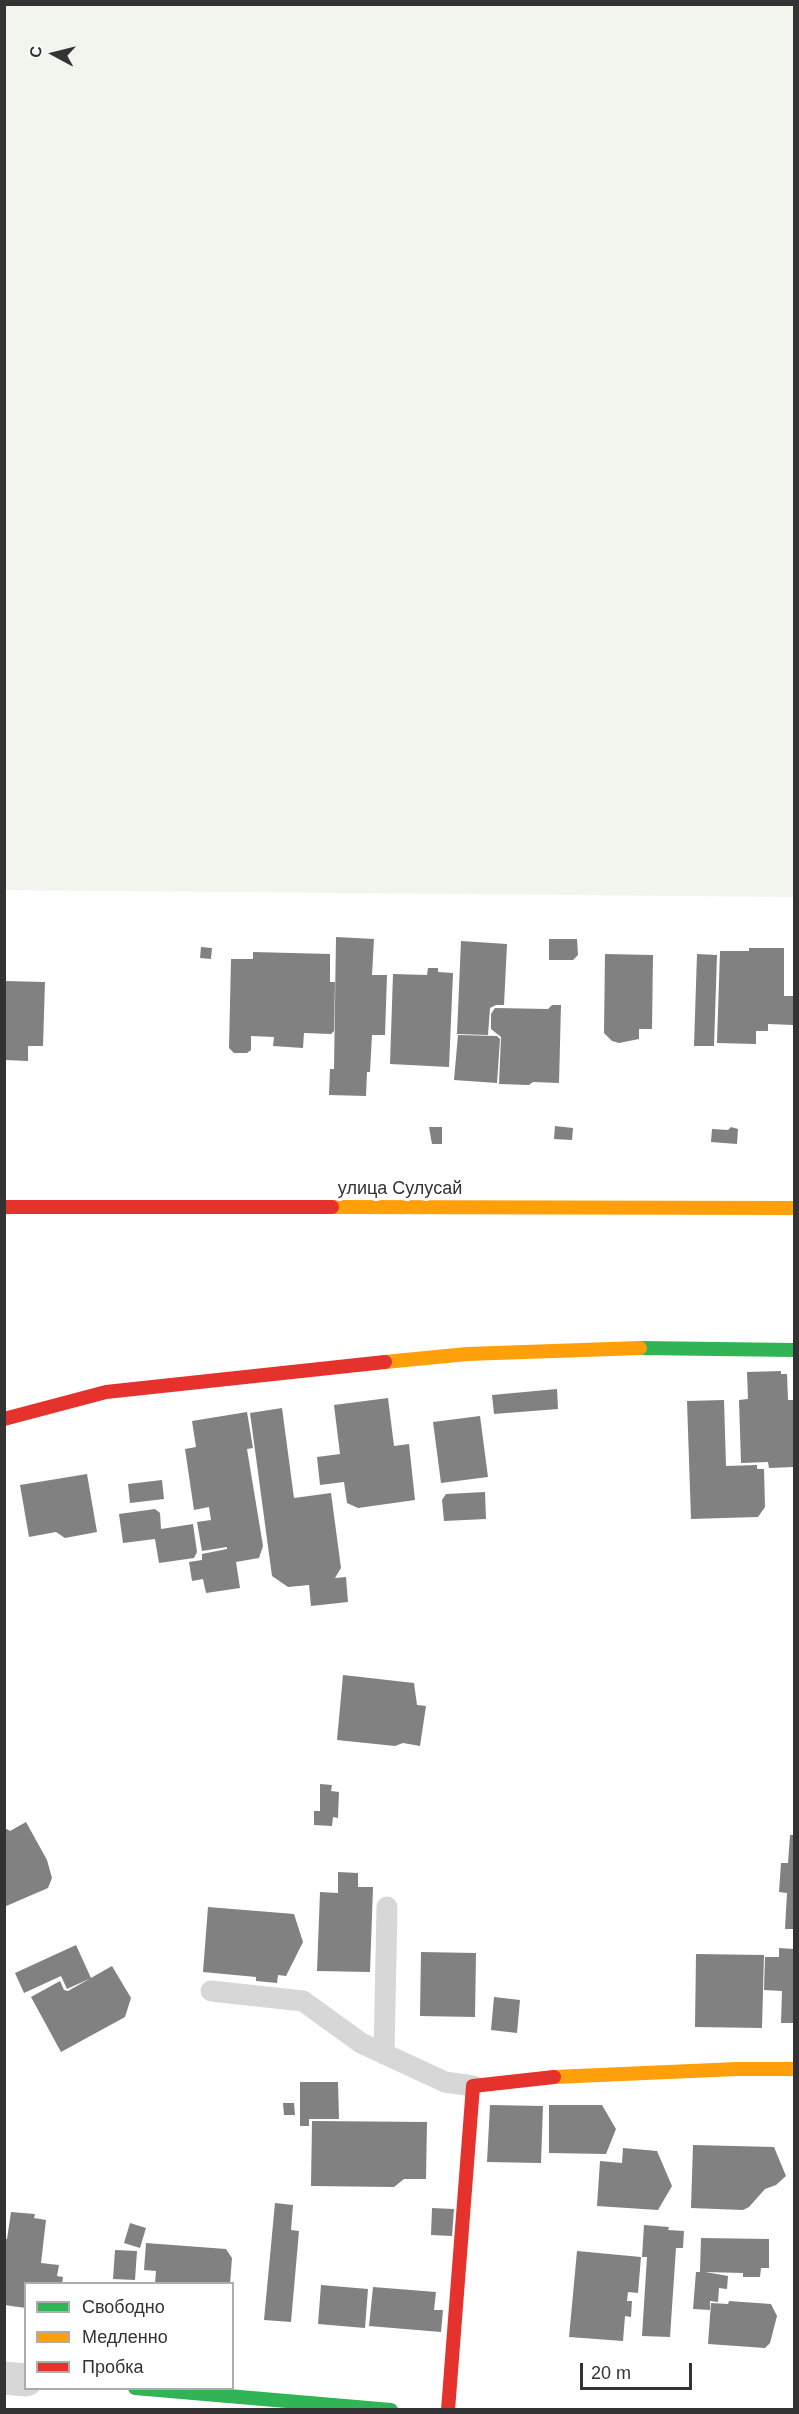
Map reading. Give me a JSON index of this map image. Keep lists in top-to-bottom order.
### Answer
{
  "streets": {
    "street": ["улица Сулусай"]
  },
  "legend": ["Свободно", "Медленно", "Пробка"],
  "scale_bar": "20 m",
  "north": "left"
}
